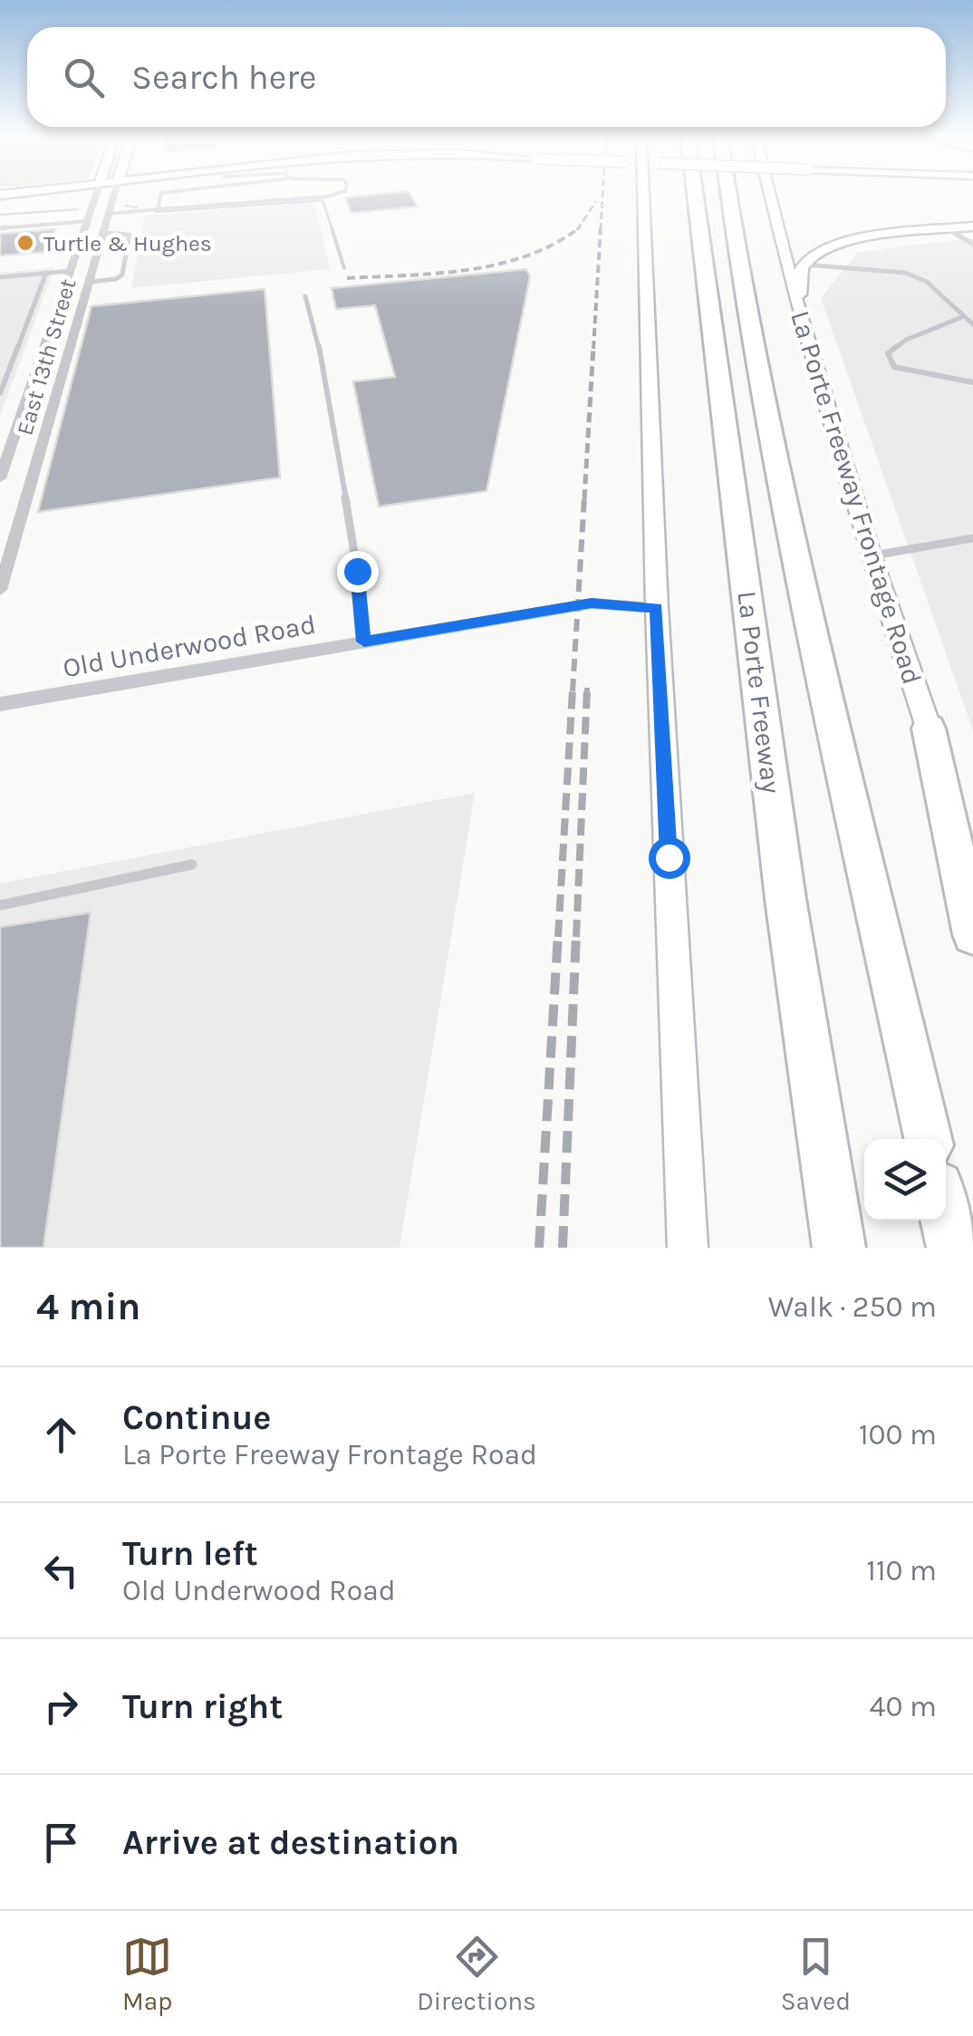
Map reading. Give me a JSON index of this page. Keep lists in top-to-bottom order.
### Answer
{
  "streets": {
    "highway": ["La Porte Freeway"],
    "main road": ["La Porte Freeway Frontage Road"],
    "street": ["East 13th Street", "Old Underwood Road"]
  },
  "places": ["Turtle & Hughes"],
  "page": {
    "search": "Search here",
    "heading": ["4 min", "Walk · 250 m"],
    "list": [
      ["Continue", "La Porte Freeway Frontage Road", "100 m"],
      ["Turn left", "Old Underwood Road", "110 m"],
      ["Turn right", "40 m"],
      "Arrive at destination"
    ],
    "nav": ["Map", "Directions", "Saved"]
  }
}
